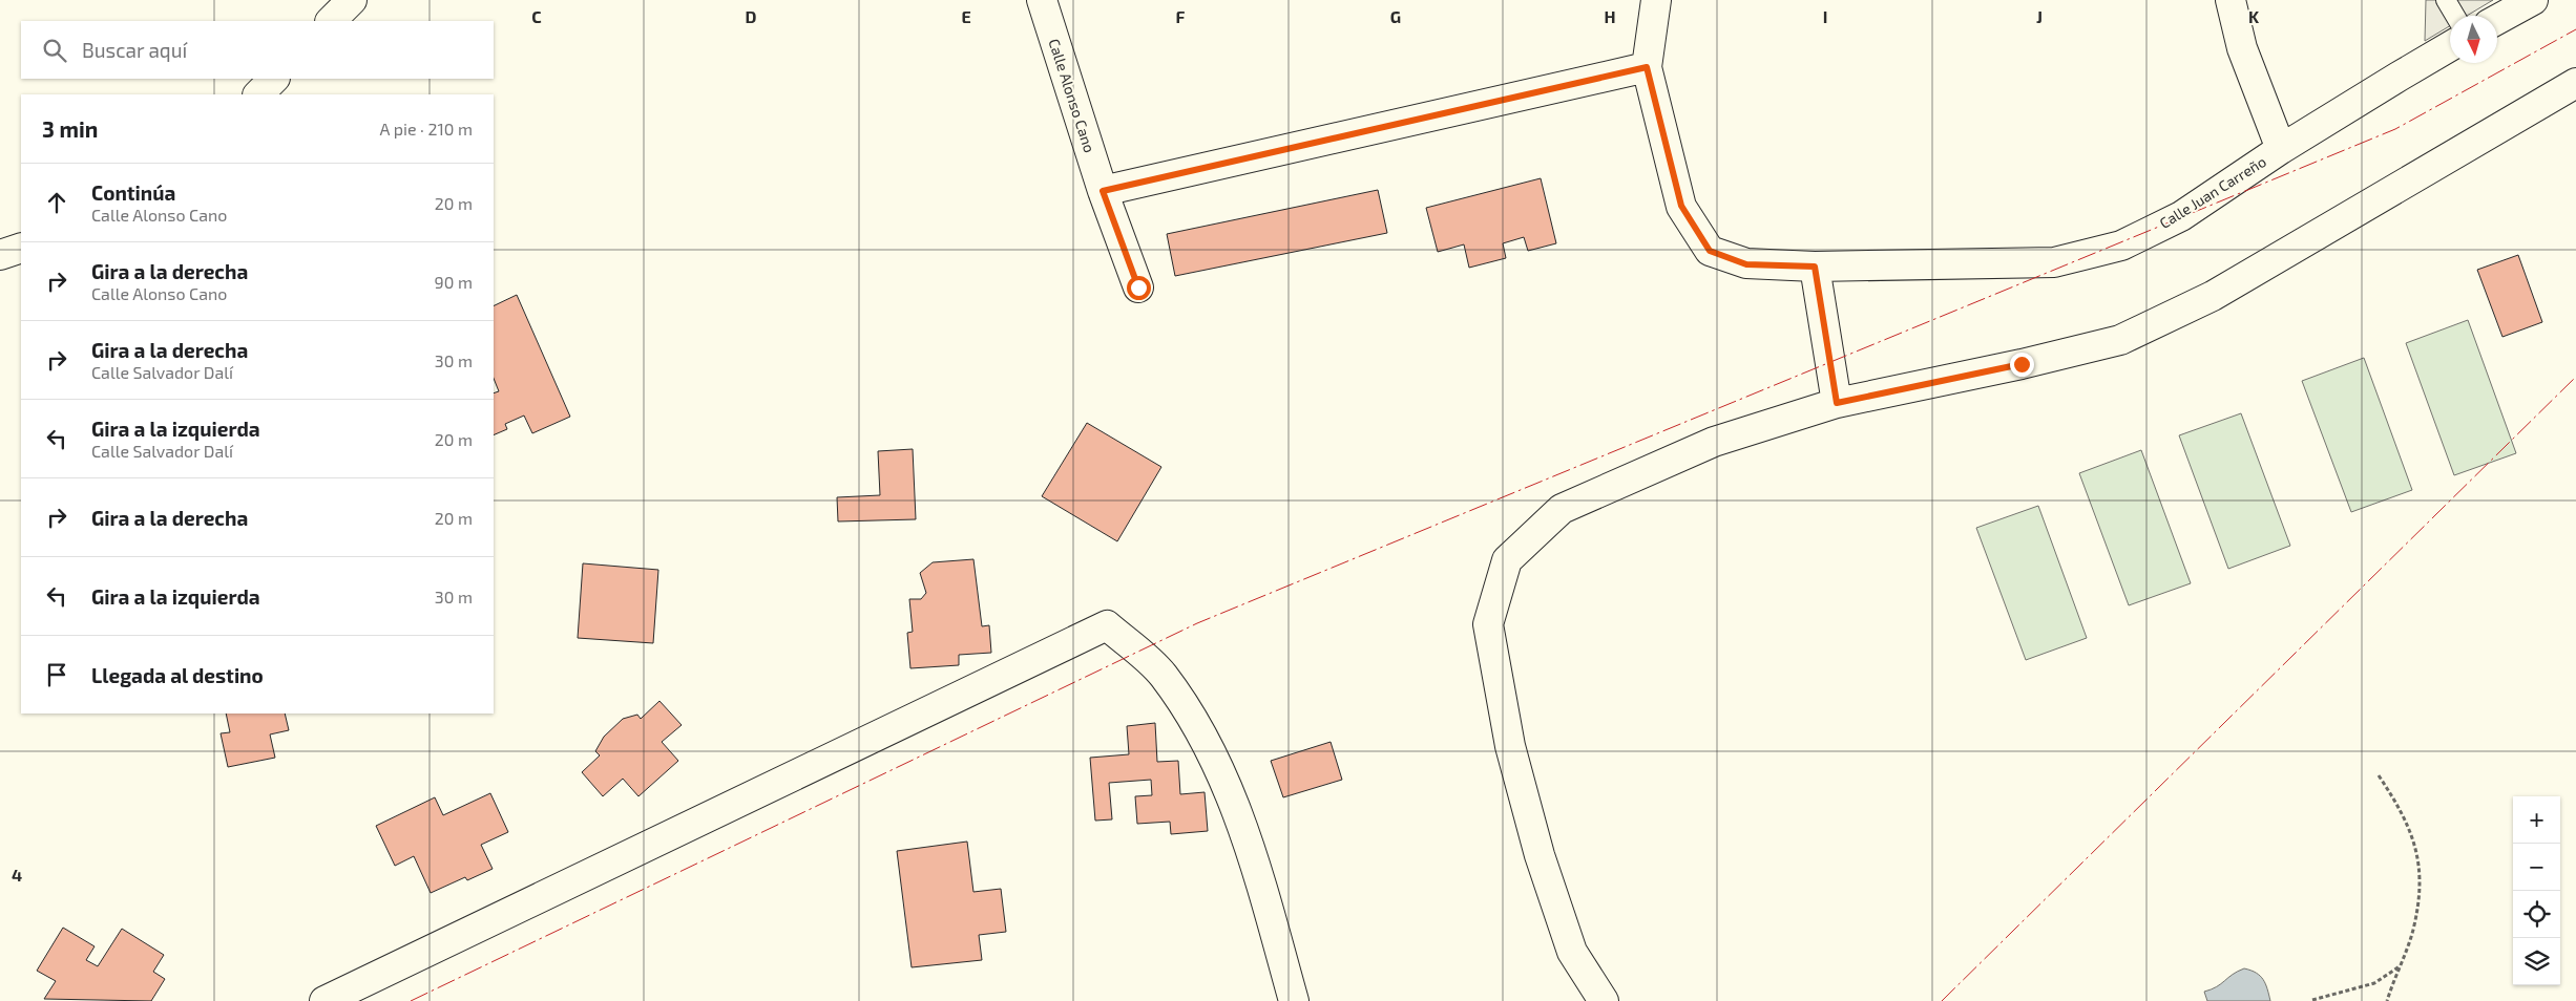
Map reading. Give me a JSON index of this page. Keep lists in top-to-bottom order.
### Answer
{
  "streets": {
    "street": ["Calle Alonso Cano", "Calle Juan Carreño"]
  },
  "north": "bottom",
  "page": {
    "search": "Buscar aquí",
    "heading": ["3 min", "A pie · 210 m"],
    "list": [
      ["Continúa", "Calle Alonso Cano", "20 m"],
      ["Gira a la derecha", "Calle Alonso Cano", "90 m"],
      ["Gira a la derecha", "Calle Salvador Dalí", "30 m"],
      ["Gira a la izquierda", "Calle Salvador Dalí", "20 m"],
      ["Gira a la derecha", "20 m"],
      ["Gira a la izquierda", "30 m"],
      "Llegada al destino"
    ],
    "map_buttons": ["+", "−"]
  },
  "grid": {
    "columns": [
      "C",
      "D",
      "E",
      "F",
      "G",
      "H",
      "I",
      "J",
      "K"
    ],
    "rows": ["4"]
  }
}
